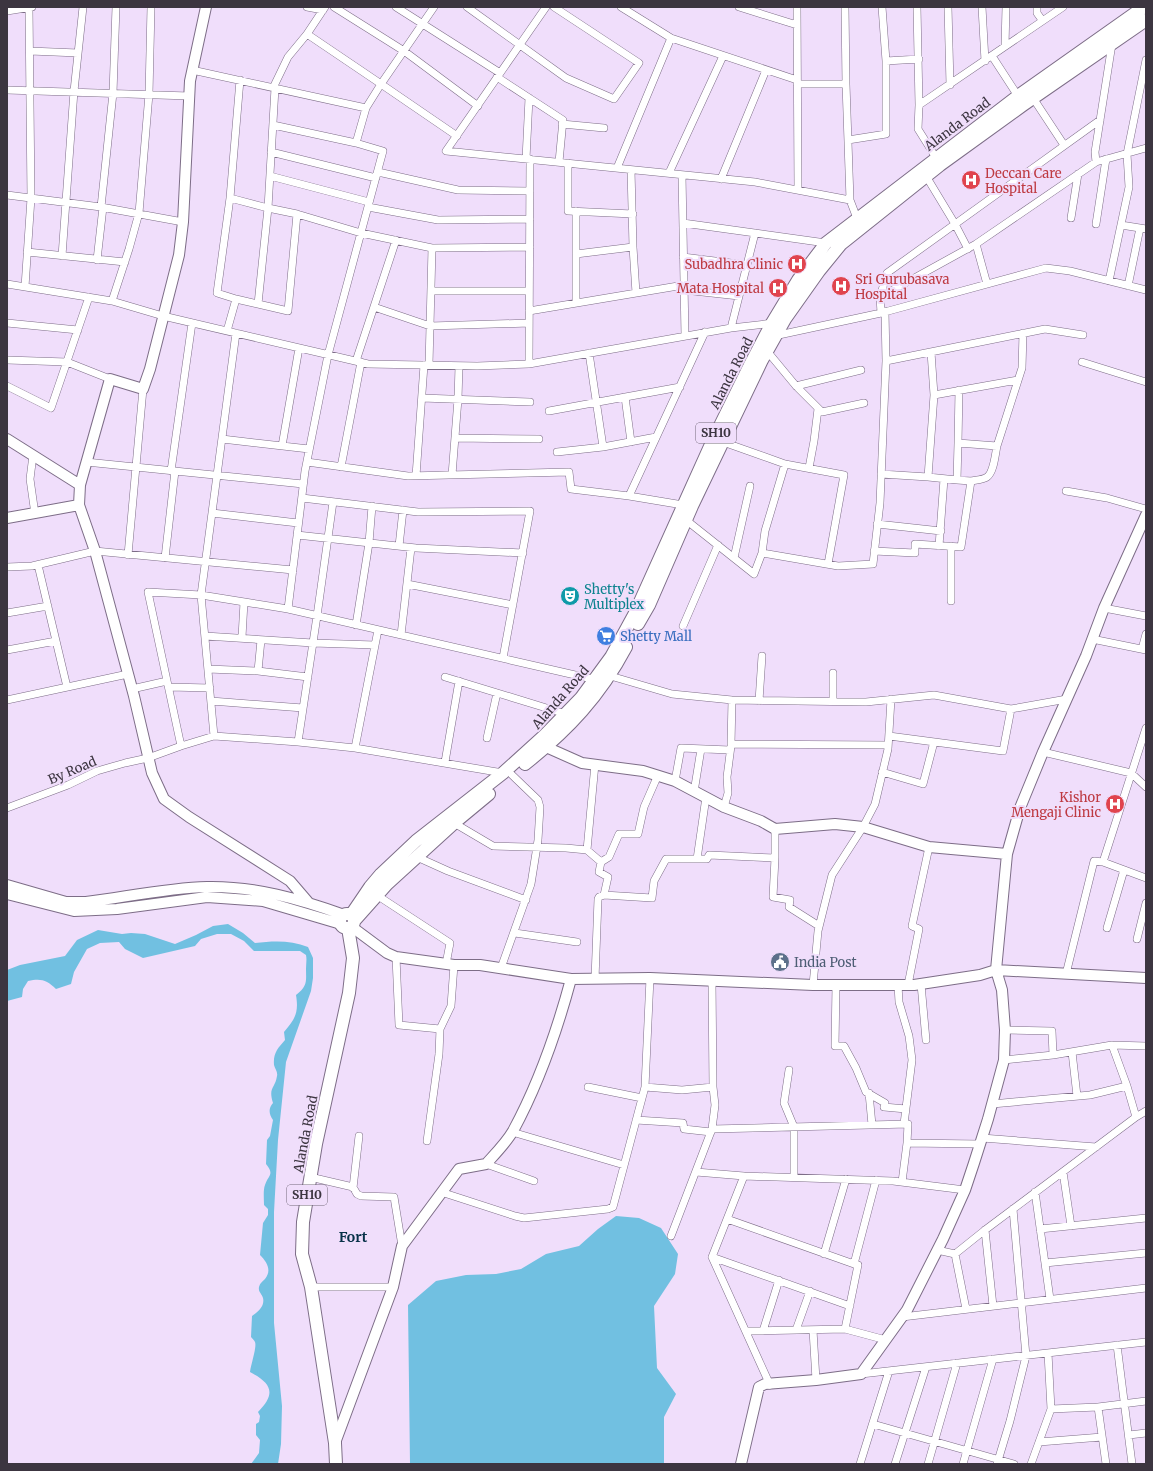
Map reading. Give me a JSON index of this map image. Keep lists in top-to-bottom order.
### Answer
{
  "streets": {
    "main road": ["Alanda Road", "SH10"],
    "street": ["By Road"]
  },
  "districts": ["Fort"],
  "places": {
    "hospital": [
      "Deccan Care Hospital",
      "Subadhra Clinic",
      "Sri Gurubasava Hospital",
      "Mata Hospital",
      "Kishor Mengaji Clinic"
    ],
    "theatre": ["Shetty's Multiplex"],
    "supermarket": ["Shetty Mall"],
    "public building": ["India Post"]
  }
}
